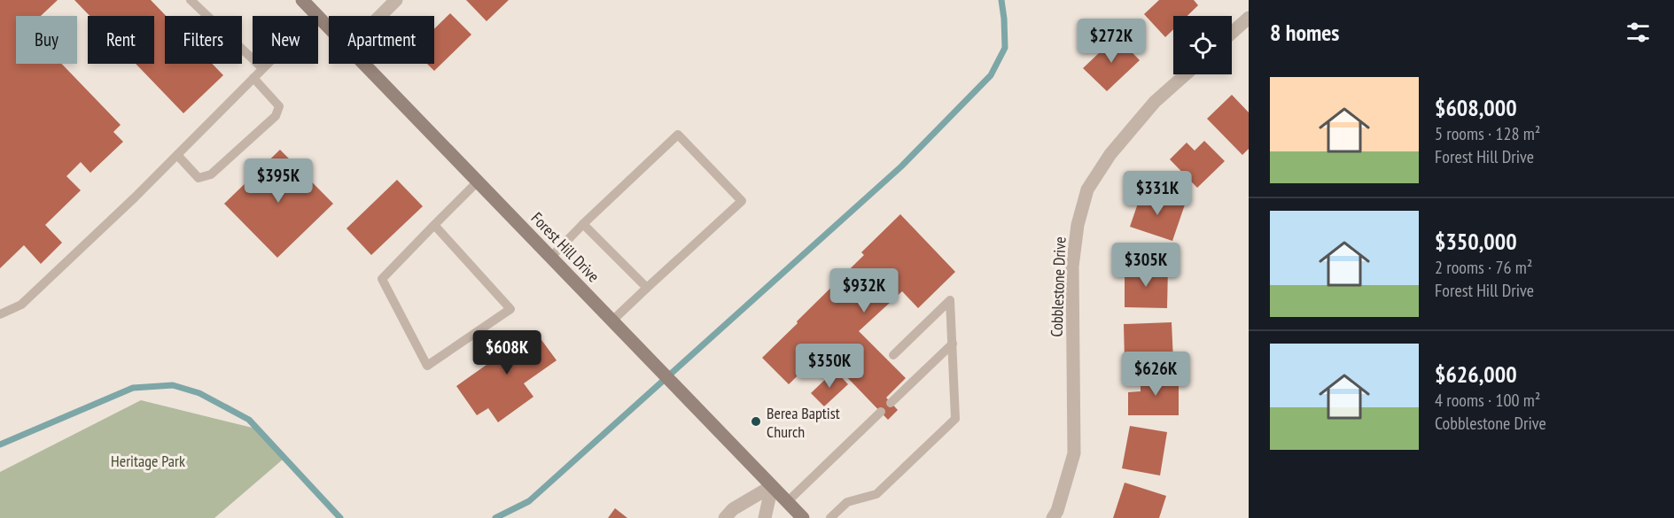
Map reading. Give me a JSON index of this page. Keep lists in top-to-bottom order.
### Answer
{
  "streets": {
    "main road": ["Forest Hill Drive"],
    "street": ["Cobblestone Drive"]
  },
  "parks": ["Heritage Park"],
  "places": ["Berea Baptist Church"],
  "page": {
    "heading": "8 homes",
    "chip": [
      "Buy",
      "Rent",
      "Filters",
      "New",
      "Apartment"
    ],
    "price": [
      "$272K",
      "$395K",
      "$331K",
      "$305K",
      "$932K",
      "$608K",
      "$350K",
      "$626K"
    ],
    "list": [
      {
        "name": "$608,000",
        "note": "5 rooms · 128 m² · Forest Hill Drive"
      },
      {
        "name": "$350,000",
        "note": "2 rooms · 76 m² · Forest Hill Drive"
      },
      {
        "name": "$626,000",
        "note": "4 rooms · 100 m² · Cobblestone Drive"
      }
    ]
  }
}
